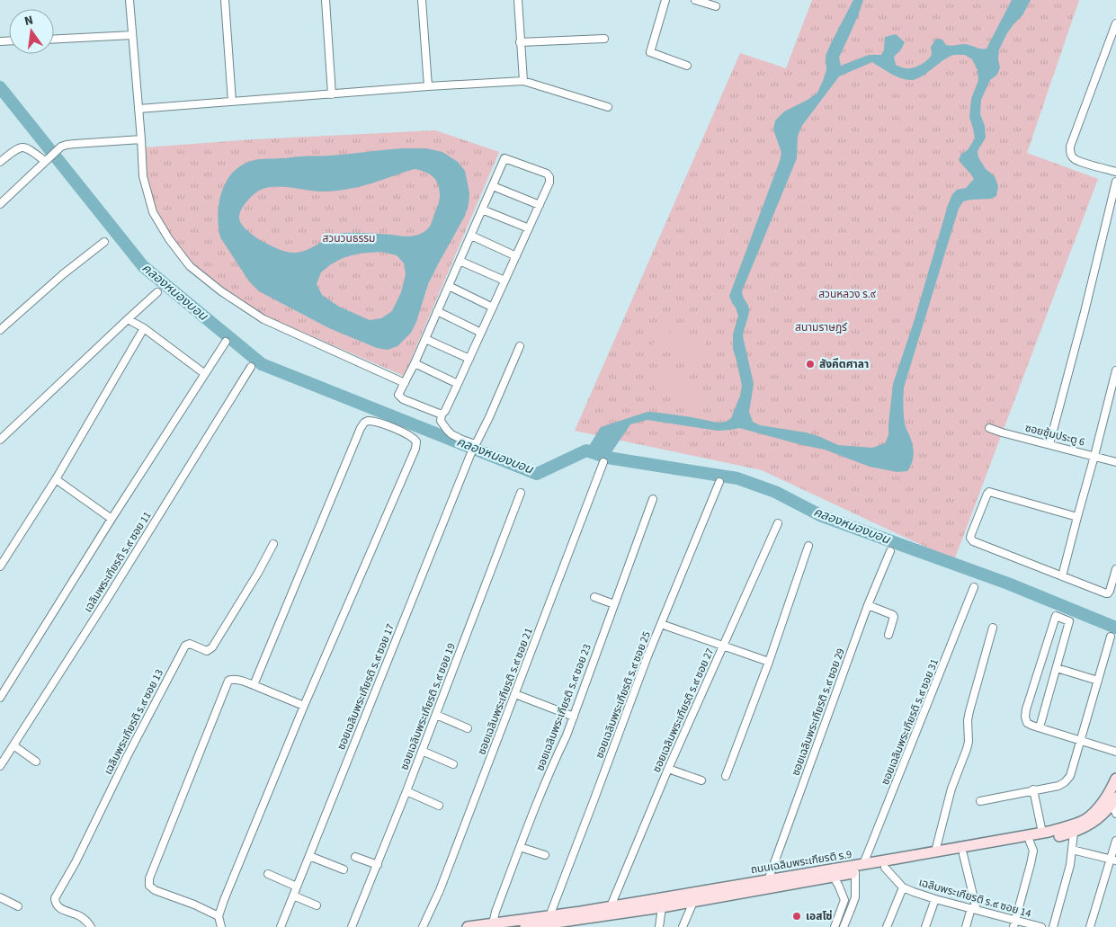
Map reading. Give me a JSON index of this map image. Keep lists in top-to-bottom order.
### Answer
{
  "streets": {
    "main road": ["ถนนเฉลิมพระเกียรติ ร.9"],
    "street": [
      "ซอยซุ้มประตู 6",
      "เฉลิมพระเกียรติ ร.๙ ซอย 11",
      "ซอยเฉลิมพระเกียรติ ร.๙ ซอย 17",
      "ซอยเฉลิมพระเกียรติ ร.๙ ซอย 21",
      "ซอยเฉลิมพระเกียรติ ร.๙ ซอย 25",
      "ซอยเฉลิมพระเกียรติ ร.๙ ซอย 19",
      "ซอยเฉลิมพระเกียรติ ร.๙ ซอย 23",
      "ซอยเฉลิมพระเกียรติ ร.๙ ซอย 27",
      "ซอยเฉลิมพระเกียรติ ร.๙ ซอย 29",
      "เฉลิมพระเกียรติ ร.๙ ซอย 13",
      "ซอยเฉลิมพระเกียรติ ร.๙ ซอย 31",
      "เฉลิมพระเกียรติ ร.๙ ซอย 14"
    ]
  },
  "crossings": [
    ["ซอยเฉลิมพระเกียรติ ร.๙ ซอย 25", "ถนนเฉลิมพระเกียรติ ร.9"],
    ["ซอยเฉลิมพระเกียรติ ร.๙ ซอย 23", "ถนนเฉลิมพระเกียรติ ร.9"],
    ["ซอยเฉลิมพระเกียรติ ร.๙ ซอย 27", "ถนนเฉลิมพระเกียรติ ร.9"],
    ["ซอยเฉลิมพระเกียรติ ร.๙ ซอย 29", "ถนนเฉลิมพระเกียรติ ร.9"],
    ["ซอยเฉลิมพระเกียรติ ร.๙ ซอย 31", "ถนนเฉลิมพระเกียรติ ร.9"],
    ["ถนนเฉลิมพระเกียรติ ร.9", "เฉลิมพระเกียรติ ร.๙ ซอย 14"]
  ],
  "water": ["คลองหนองบอน"],
  "parks": ["สวนวนธรรม", "สวนหลวง ร.๙", "สนามราษฎร์"],
  "places": ["สังคีตศาลา", "เอสโซ่"],
  "north": "top"
}
